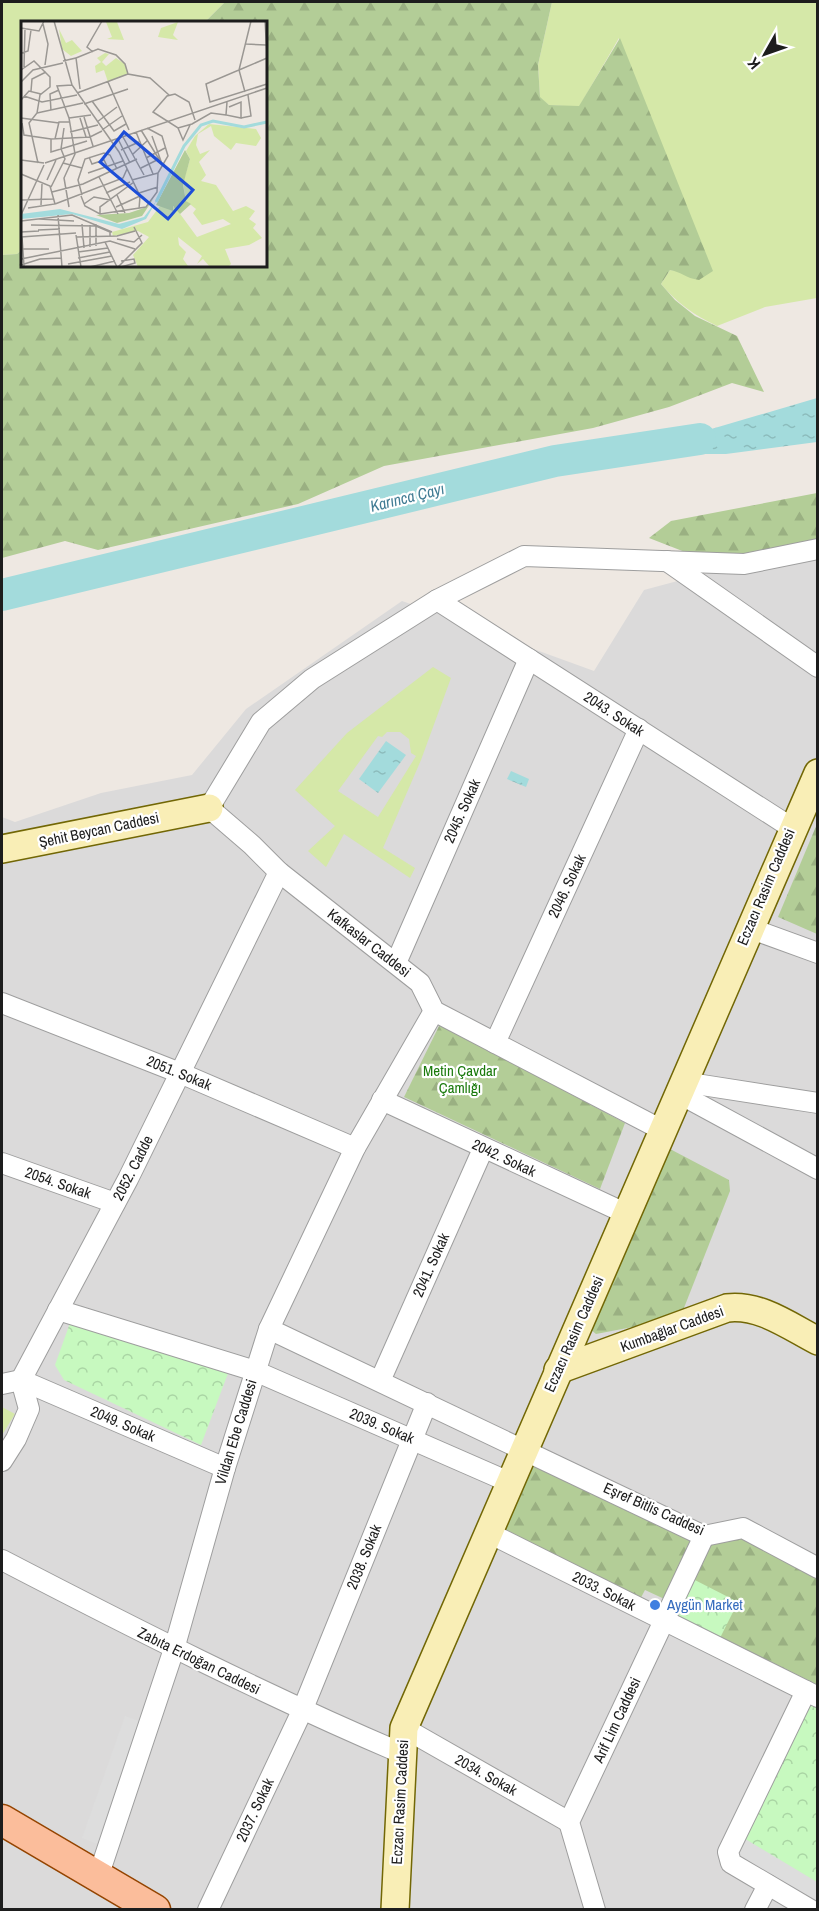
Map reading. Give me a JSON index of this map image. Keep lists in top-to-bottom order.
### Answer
{
  "streets": {
    "main road": ["Şehit Beycan Caddesi", "Eczacı Rasim Caddesi", "Kumbağlar Caddesi"],
    "street": [
      "2043. Sokak",
      "2045. Sokak",
      "2046. Sokak",
      "Kafkaslar Caddesi",
      "2051. Sokak",
      "2042. Sokak",
      "2052. Cadde",
      "2054. Sokak",
      "2041. Sokak",
      "2049. Sokak",
      "2039. Sokak",
      "Vildan Ebe Caddesi",
      "Eşref Bitlis Caddesi",
      "2038. Sokak",
      "2033. Sokak",
      "Zabıta Erdoğan Caddesi",
      "Arif Lim Caddesi",
      "2034. Sokak",
      "2037. Sokak"
    ]
  },
  "crossings": [
    ["2043. Sokak", "2045. Sokak"],
    ["2043. Sokak", "2046. Sokak"],
    ["2043. Sokak", "Eczacı Rasim Caddesi"],
    ["2045. Sokak", "Kafkaslar Caddesi"],
    ["Şehit Beycan Caddesi", "Kafkaslar Caddesi"],
    ["Eczacı Rasim Caddesi", "2042. Sokak"],
    ["Eczacı Rasim Caddesi", "Kumbağlar Caddesi"],
    ["Eczacı Rasim Caddesi", "2039. Sokak"],
    ["Eczacı Rasim Caddesi", "Eşref Bitlis Caddesi"],
    ["Eczacı Rasim Caddesi", "2033. Sokak"],
    ["Eczacı Rasim Caddesi", "Zabıta Erdoğan Caddesi"],
    ["Eczacı Rasim Caddesi", "2034. Sokak"],
    ["Kafkaslar Caddesi", "2052. Cadde"],
    ["Kafkaslar Caddesi", "Vildan Ebe Caddesi"],
    ["2051. Sokak", "2052. Cadde"],
    ["2051. Sokak", "Vildan Ebe Caddesi"],
    ["2042. Sokak", "2041. Sokak"],
    ["2042. Sokak", "Vildan Ebe Caddesi"],
    ["2052. Cadde", "2054. Sokak"],
    ["2052. Cadde", "2049. Sokak"],
    ["2052. Cadde", "2039. Sokak"],
    ["2041. Sokak", "Eşref Bitlis Caddesi"],
    ["2049. Sokak", "Vildan Ebe Caddesi"],
    ["2039. Sokak", "Vildan Ebe Caddesi"],
    ["2039. Sokak", "2038. Sokak"],
    ["Vildan Ebe Caddesi", "Eşref Bitlis Caddesi"],
    ["Vildan Ebe Caddesi", "Zabıta Erdoğan Caddesi"],
    ["Eşref Bitlis Caddesi", "2038. Sokak"],
    ["Eşref Bitlis Caddesi", "Arif Lim Caddesi"],
    ["2038. Sokak", "Zabıta Erdoğan Caddesi"],
    ["2038. Sokak", "2037. Sokak"],
    ["2033. Sokak", "Arif Lim Caddesi"],
    ["Zabıta Erdoğan Caddesi", "2034. Sokak"],
    ["Zabıta Erdoğan Caddesi", "2037. Sokak"],
    ["Arif Lim Caddesi", "2034. Sokak"]
  ],
  "water": ["Karınca Çayı"],
  "parks": ["Metin Çavdar Çamlığı"],
  "places": ["Aygün Market"],
  "north": "bottom left"
}
